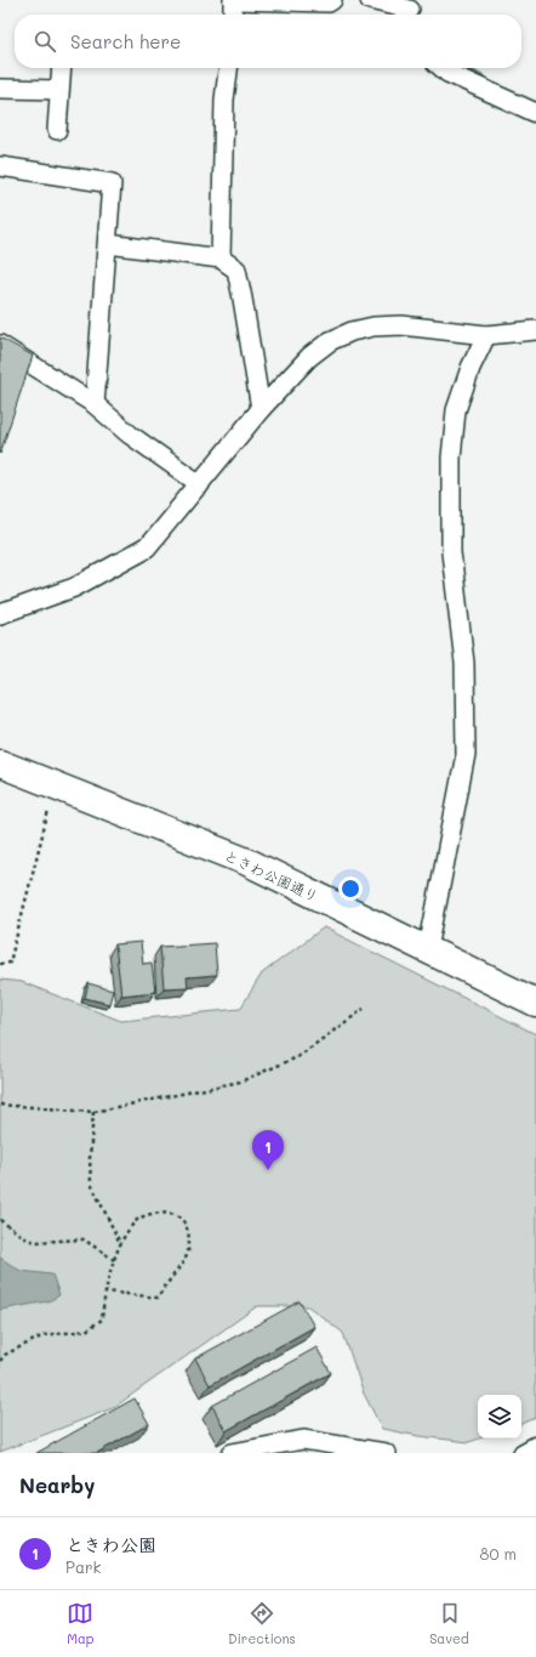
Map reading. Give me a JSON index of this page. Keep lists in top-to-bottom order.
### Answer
{
  "streets": {
    "street": ["ときわ公園通り"]
  },
  "page": {
    "search": "Search here",
    "pins": "1",
    "heading": "Nearby",
    "list": [
      {
        "mark": "1",
        "name": "ときわ公園",
        "note": "Park",
        "value": "80 m"
      }
    ],
    "nav": ["Map", "Directions", "Saved"]
  }
}
